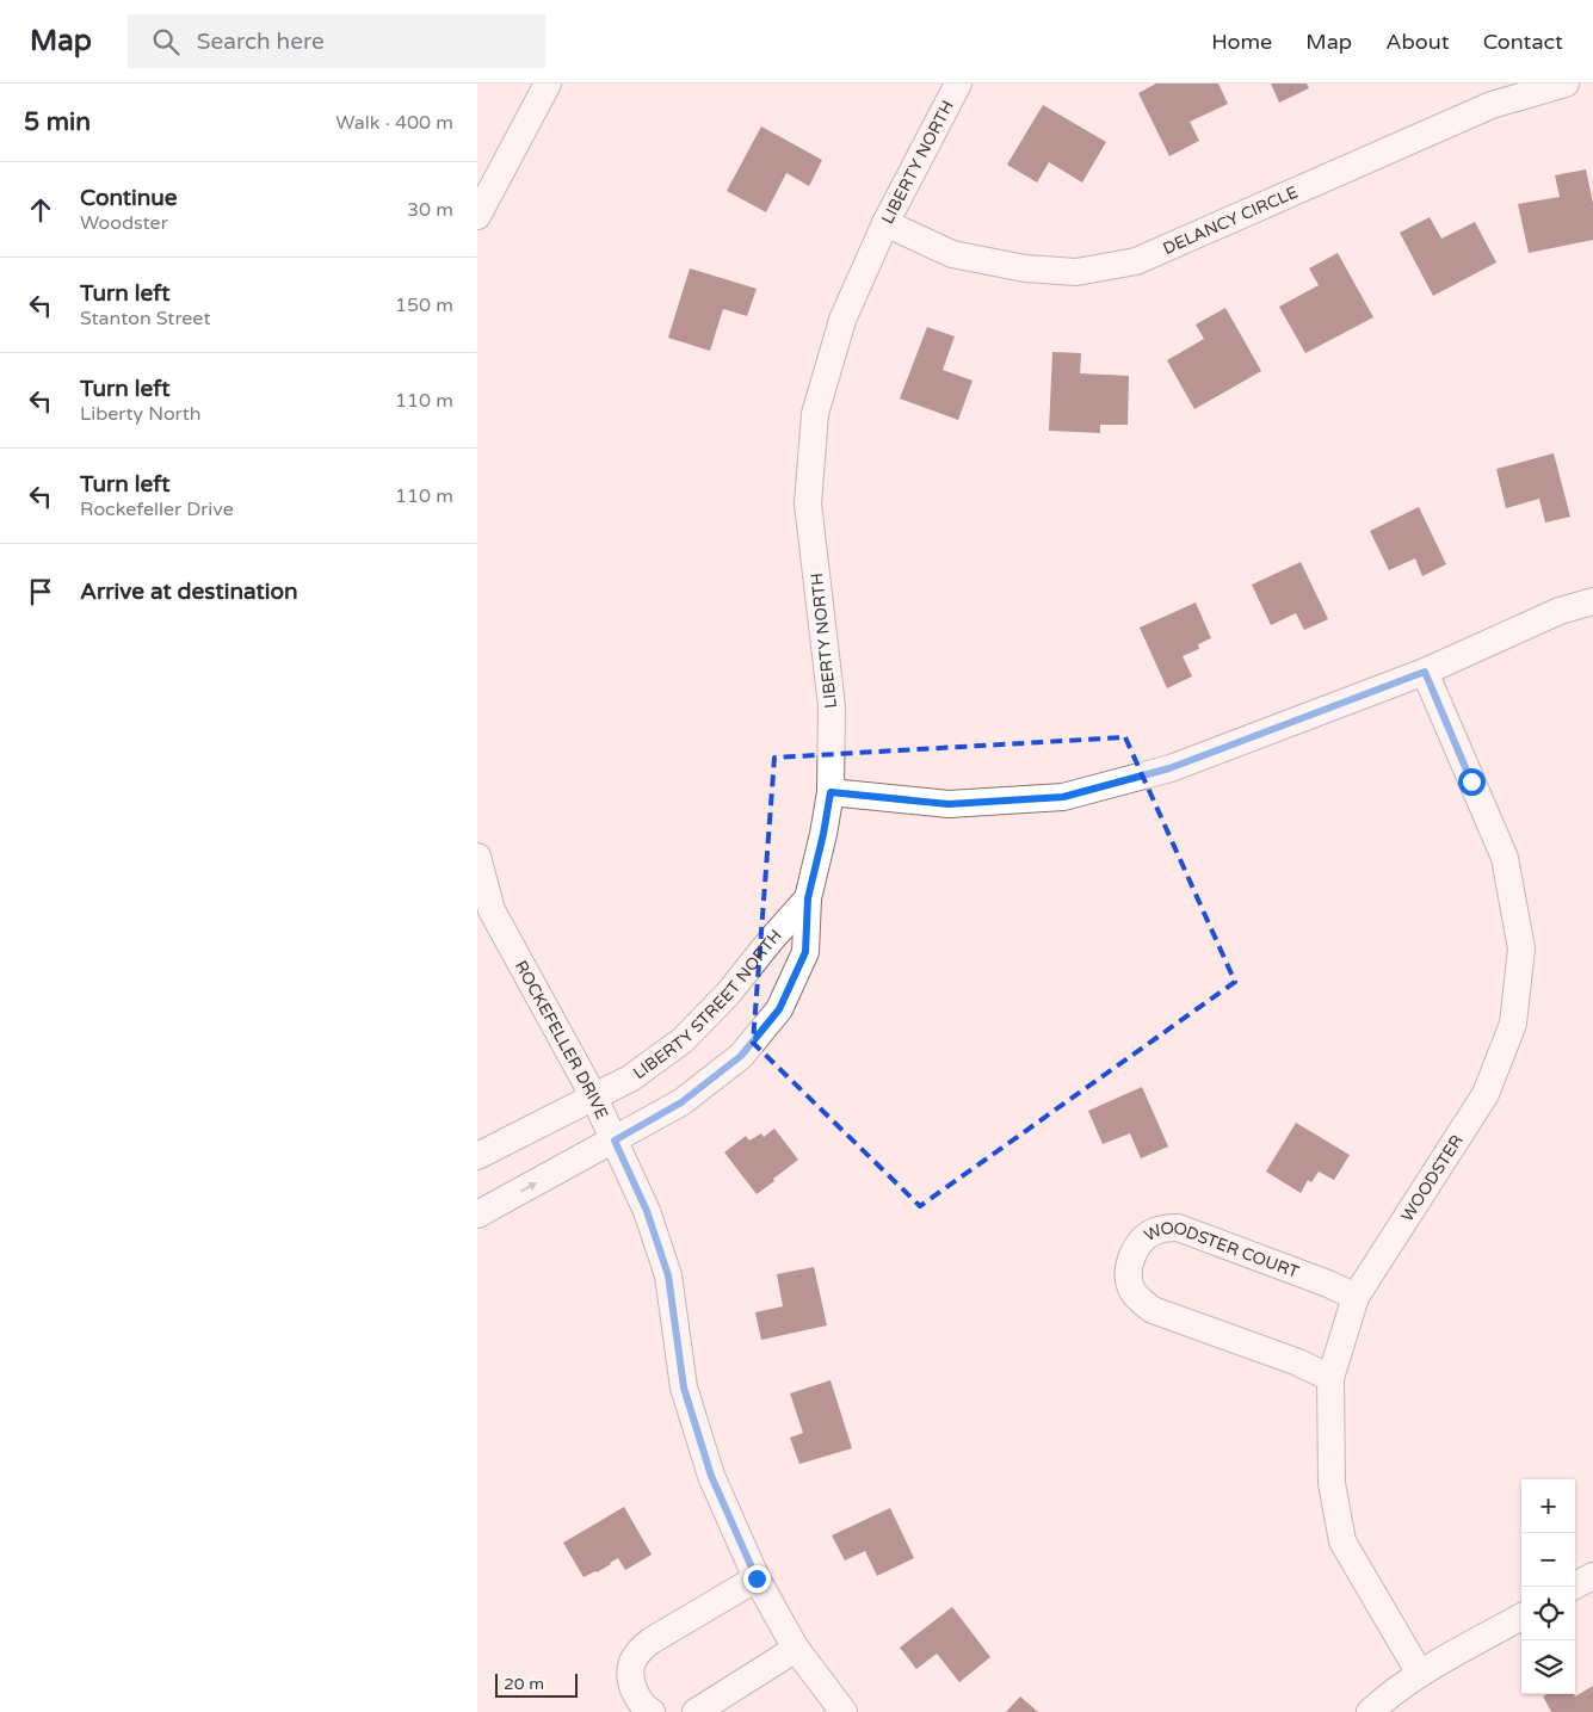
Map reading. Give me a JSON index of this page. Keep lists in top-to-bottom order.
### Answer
{
  "streets": {
    "street": [
      "LIBERTY NORTH",
      "DELANCY CIRCLE",
      "LIBERTY STREET NORTH",
      "ROCKEFELLER DRIVE",
      "WOODSTER",
      "WOODSTER COURT"
    ]
  },
  "crossings": [
    ["LIBERTY NORTH", "DELANCY CIRCLE"],
    ["LIBERTY NORTH", "LIBERTY STREET NORTH"],
    ["LIBERTY NORTH", "ROCKEFELLER DRIVE"],
    ["LIBERTY STREET NORTH", "ROCKEFELLER DRIVE"],
    ["WOODSTER", "WOODSTER COURT"]
  ],
  "scale_bar": "20 m",
  "page": {
    "header": "Map",
    "search": "Search here",
    "nav": [
      "Home",
      "Map",
      "About",
      "Contact"
    ],
    "heading": ["5 min", "Walk · 400 m"],
    "list": [
      ["Continue", "Woodster", "30 m"],
      ["Turn left", "Stanton Street", "150 m"],
      ["Turn left", "Liberty North", "110 m"],
      ["Turn left", "Rockefeller Drive", "110 m"],
      "Arrive at destination"
    ],
    "map_buttons": ["+", "−"],
    "scale": "20 m"
  }
}
